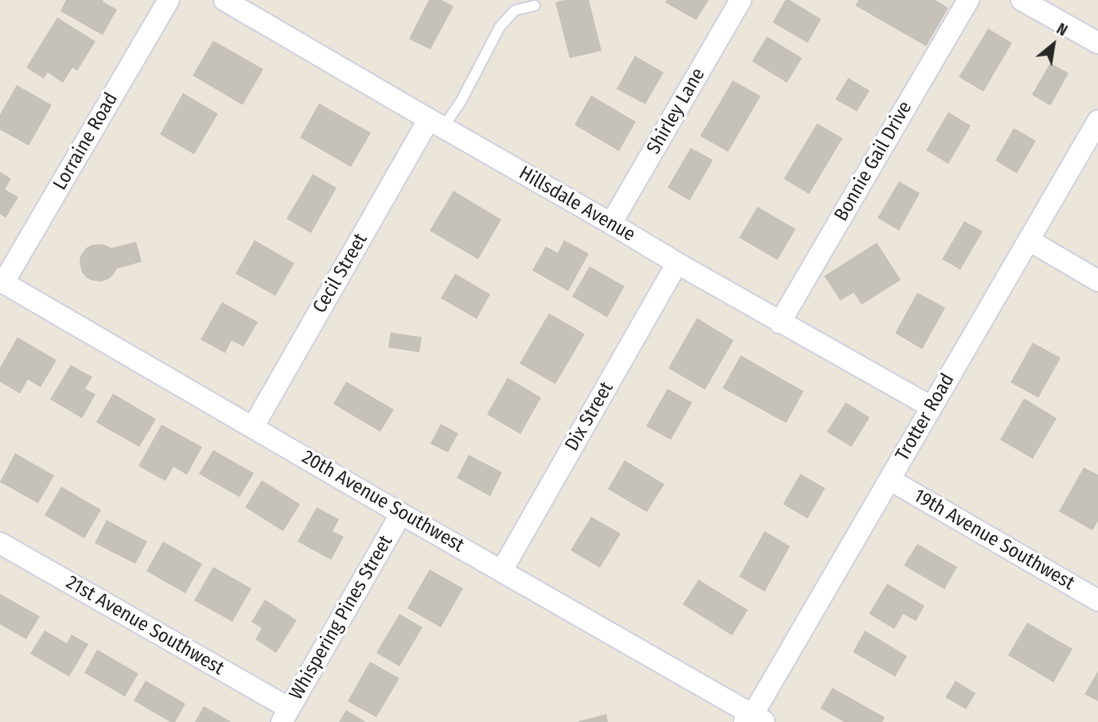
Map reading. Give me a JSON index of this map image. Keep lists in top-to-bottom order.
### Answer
{
  "streets": {
    "street": [
      "Shirley Lane",
      "Lorraine Road",
      "Bonnie Gail Drive",
      "Hillsdale Avenue",
      "Cecil Street",
      "Dix Street",
      "Trotter Road",
      "20th Avenue Southwest",
      "19th Avenue Southwest",
      "Whispering Pines Street",
      "21st Avenue Southwest"
    ]
  },
  "crossings": [
    ["Shirley Lane", "Hillsdale Avenue"],
    ["Lorraine Road", "20th Avenue Southwest"],
    ["Bonnie Gail Drive", "Hillsdale Avenue"],
    ["Hillsdale Avenue", "Cecil Street"],
    ["Hillsdale Avenue", "Dix Street"],
    ["Hillsdale Avenue", "Trotter Road"],
    ["Cecil Street", "20th Avenue Southwest"],
    ["Dix Street", "20th Avenue Southwest"],
    ["Trotter Road", "20th Avenue Southwest"],
    ["Trotter Road", "19th Avenue Southwest"],
    ["20th Avenue Southwest", "Whispering Pines Street"],
    ["Whispering Pines Street", "21st Avenue Southwest"]
  ],
  "north": "top right"
}
